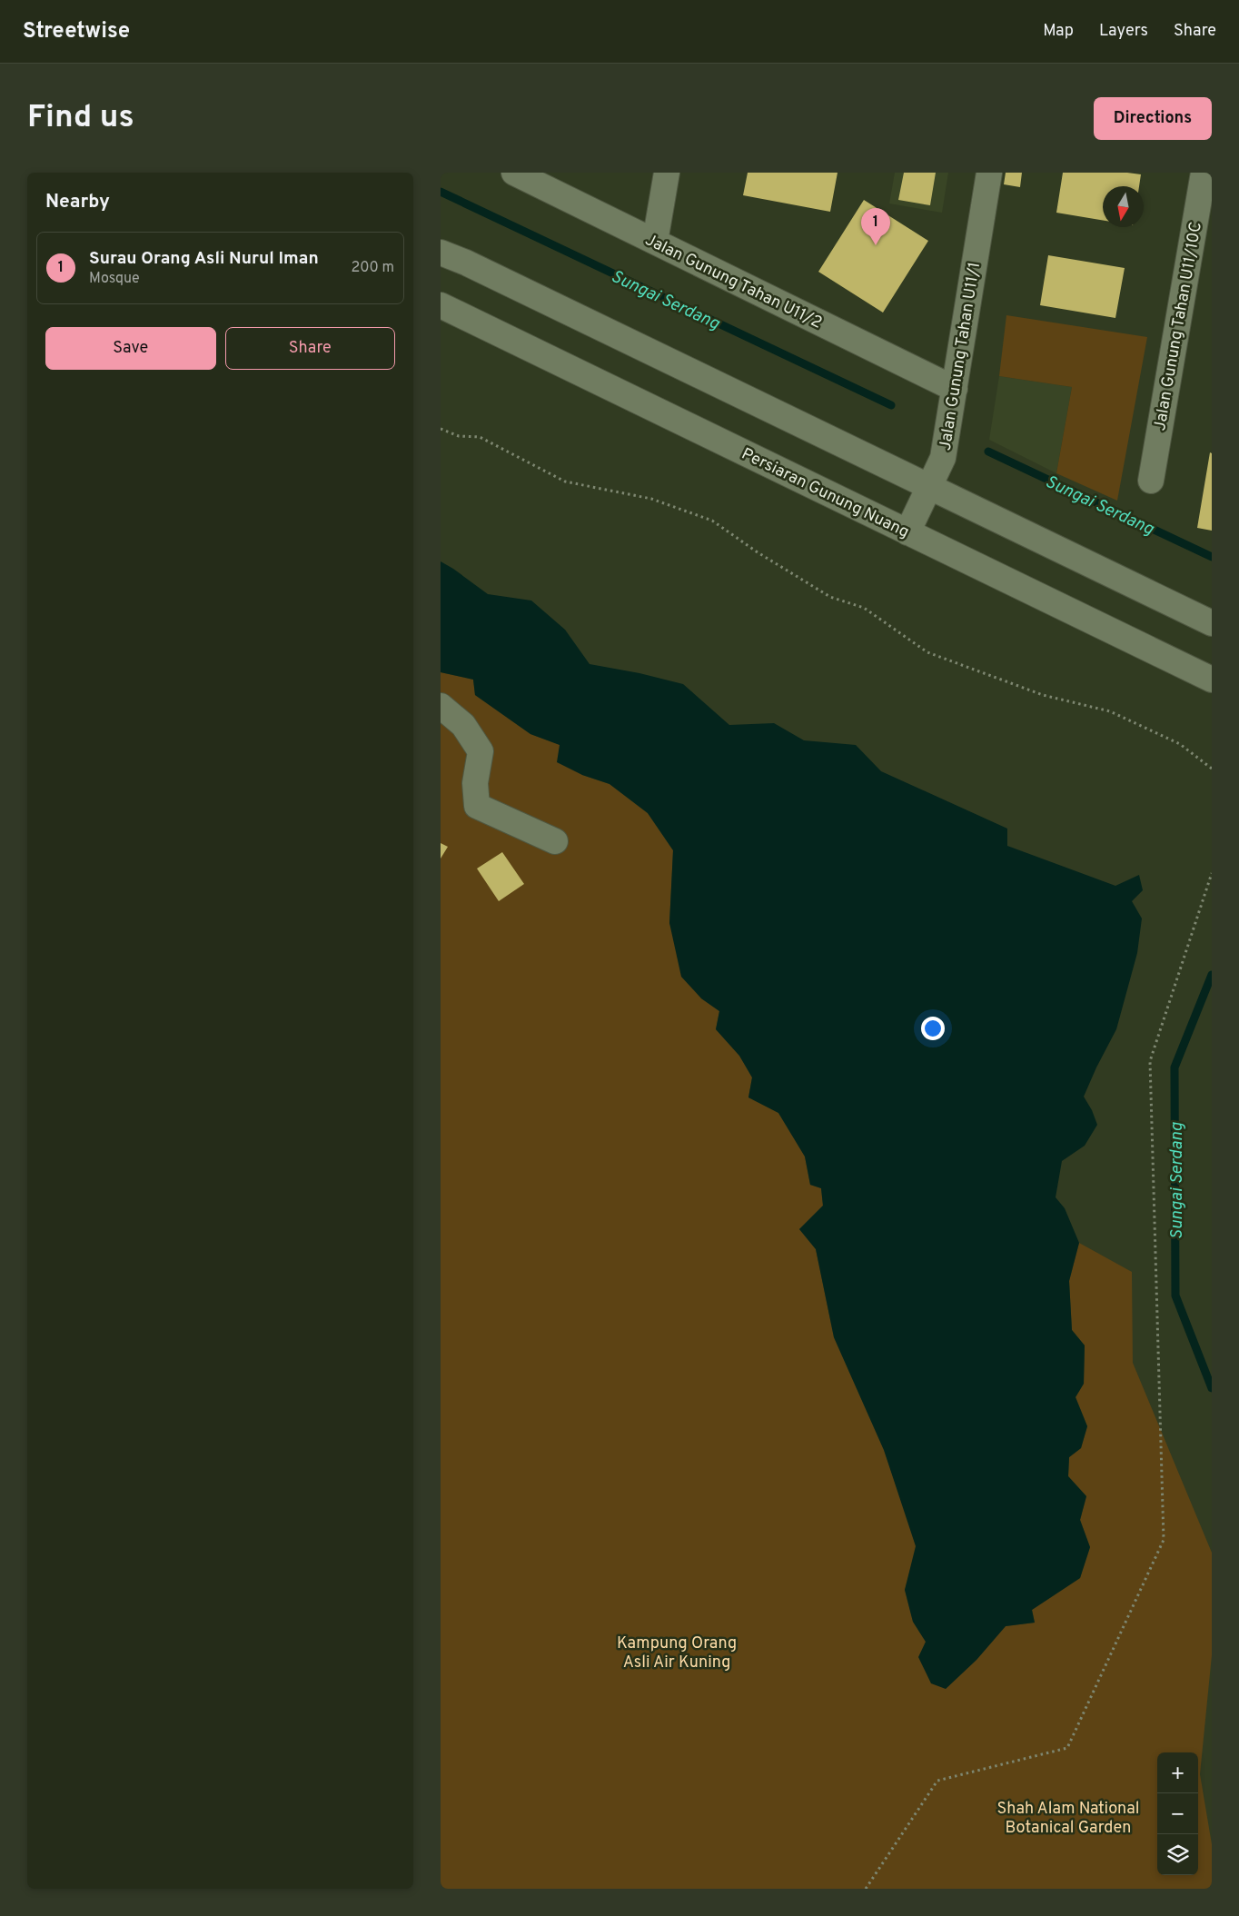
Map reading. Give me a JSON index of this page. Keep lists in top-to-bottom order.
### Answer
{
  "streets": {
    "street": [
      "Jalan Gunung Tahan U11/2",
      "Jalan Gunung Tahan U11/10C",
      "Jalan Gunung Tahan U11/1",
      "Persiaran Gunung Nuang"
    ]
  },
  "crossings": [
    ["Jalan Gunung Tahan U11/2", "Jalan Gunung Tahan U11/1"],
    ["Jalan Gunung Tahan U11/1", "Persiaran Gunung Nuang"]
  ],
  "water": ["Sungai Serdang"],
  "parks": ["Kampung Orang Asli Air Kuning", "Shah Alam National Botanical Garden"],
  "north": "bottom",
  "page": {
    "header": "Streetwise",
    "nav": ["Map", "Layers", "Share"],
    "buttons": [
      "Directions",
      ["Save", "Share"]
    ],
    "title": "Find us",
    "heading": "Nearby",
    "pins": "1",
    "list": [
      {
        "mark": "1",
        "name": "Surau Orang Asli Nurul Iman",
        "note": "Mosque",
        "value": "200 m"
      }
    ],
    "map_buttons": ["+", "−"]
  }
}
